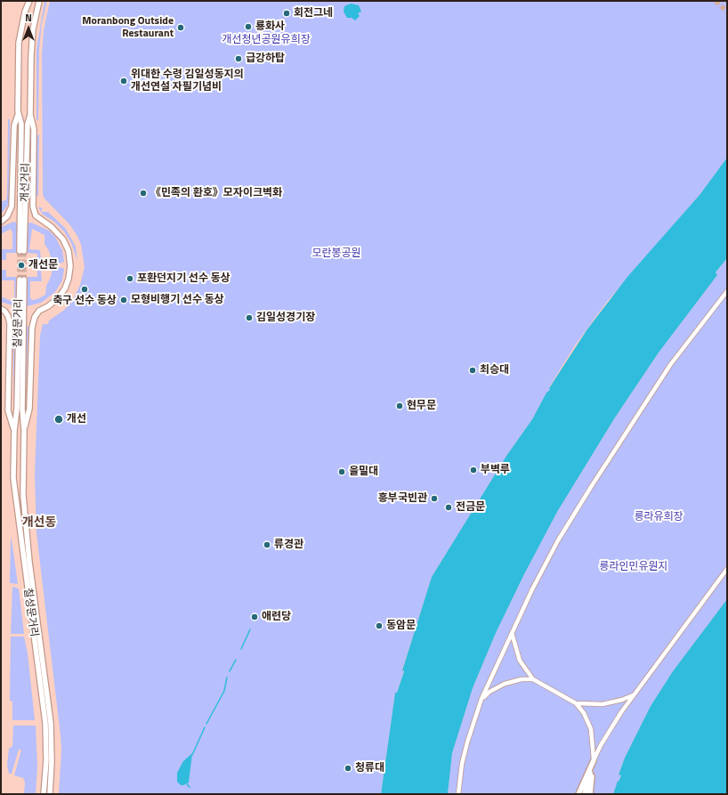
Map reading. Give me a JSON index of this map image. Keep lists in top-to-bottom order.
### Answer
{
  "streets": {
    "main road": ["개선거리", "칠성문거리"]
  },
  "crossings": [
    ["개선거리", "칠성문거리"]
  ],
  "districts": ["개선동"],
  "parks": [
    "개선청년공원유희장",
    "모란봉공원",
    "릉라유희장",
    "릉라인민유원지"
  ],
  "places": [
    "회전그네",
    "룡화사",
    "Moranbong Outside Restaurant",
    "급강하탑",
    "위대한 수령 김일성동지의 개선연설 자필기념비",
    "《민족의 환호》모자이크벽화",
    "개선문",
    "포환던지기 선수 동상",
    "축구 선수 동상",
    "모형비행기 선수 동상",
    "김일성경기장",
    "최승대",
    "현무문",
    "개선",
    "부벽루",
    "을밀대",
    "흥부국빈관",
    "전금문",
    "류경관",
    "애련당",
    "동암문",
    "청류대"
  ],
  "north": "top"
}
